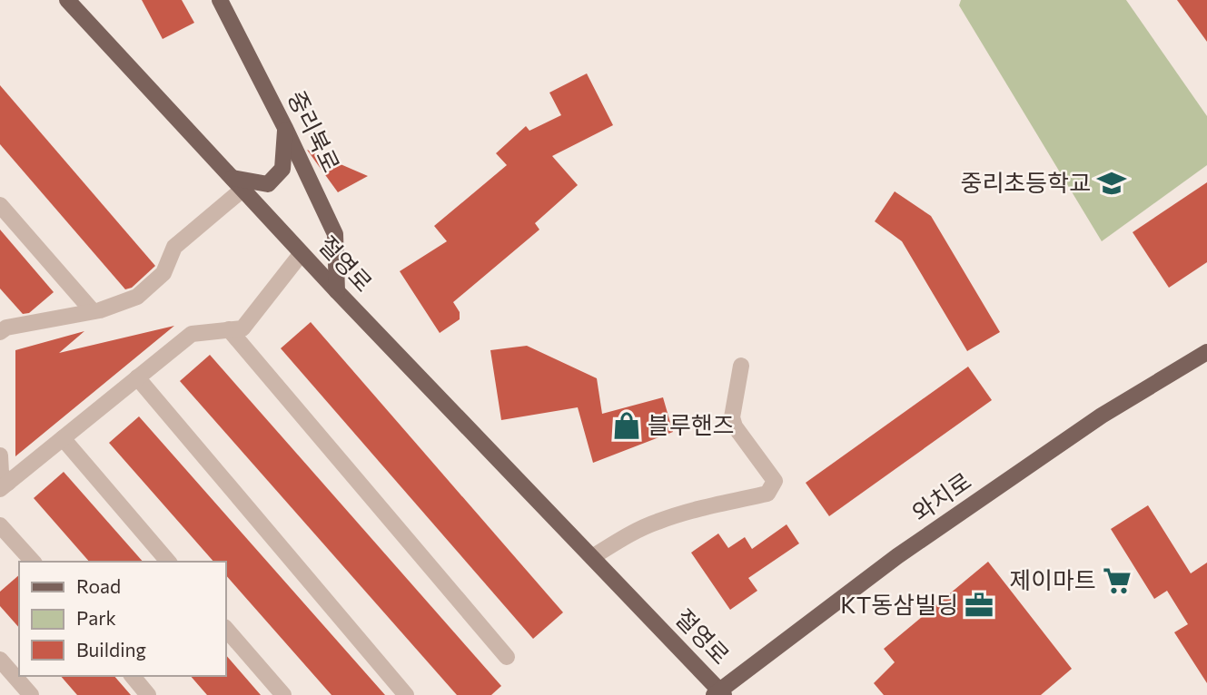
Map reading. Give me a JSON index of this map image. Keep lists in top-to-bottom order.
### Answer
{
  "streets": {
    "main road": ["중리북로", "절영로", "와치로"]
  },
  "crossings": [
    ["중리북로", "절영로"],
    ["절영로", "와치로"]
  ],
  "places": {
    "school or university": ["중리초등학교"],
    "shop": ["블루핸즈"],
    "supermarket": ["제이마트"],
    "office": ["KT동삼빌딩"]
  },
  "legend": ["Road", "Park", "Building"]
}
